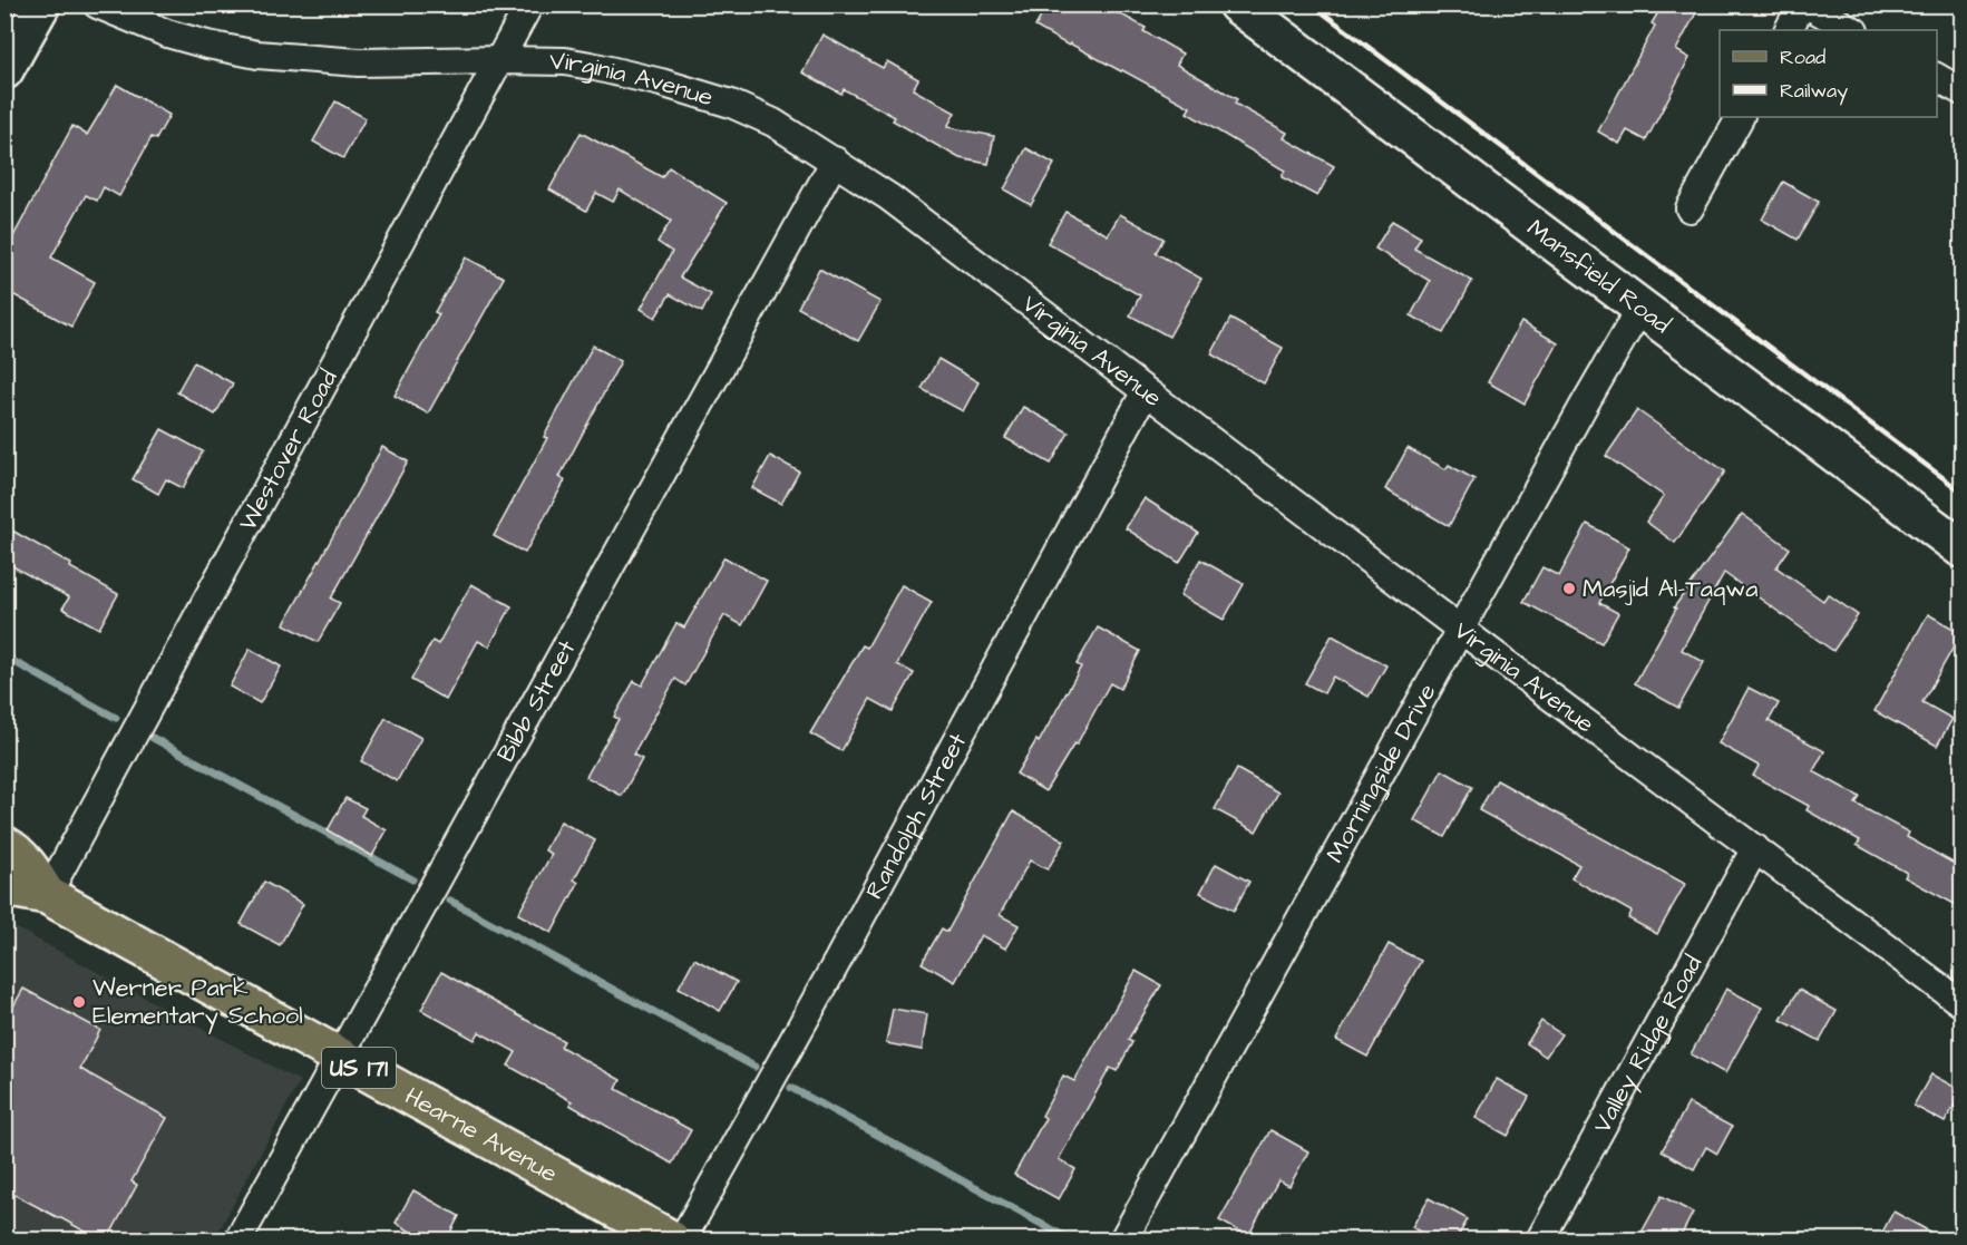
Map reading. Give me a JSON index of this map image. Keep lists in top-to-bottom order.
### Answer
{
  "streets": {
    "main road": ["Mansfield Road", "US 171", "Hearne Avenue"],
    "street": [
      "Virginia Avenue",
      "Westover Road",
      "Bibb Street",
      "Morningside Drive",
      "Randolph Street",
      "Valley Ridge Road"
    ]
  },
  "crossings": [
    ["Virginia Avenue", "Westover Road"],
    ["Virginia Avenue", "Bibb Street"],
    ["Virginia Avenue", "Morningside Drive"],
    ["Virginia Avenue", "Randolph Street"],
    ["Virginia Avenue", "Valley Ridge Road"],
    ["Mansfield Road", "Morningside Drive"],
    ["Westover Road", "Hearne Avenue"],
    ["Bibb Street", "Hearne Avenue"]
  ],
  "places": ["Masjid Al-Taqwa", "Werner Park Elementary School"],
  "legend": ["Road", "Railway"]
}
